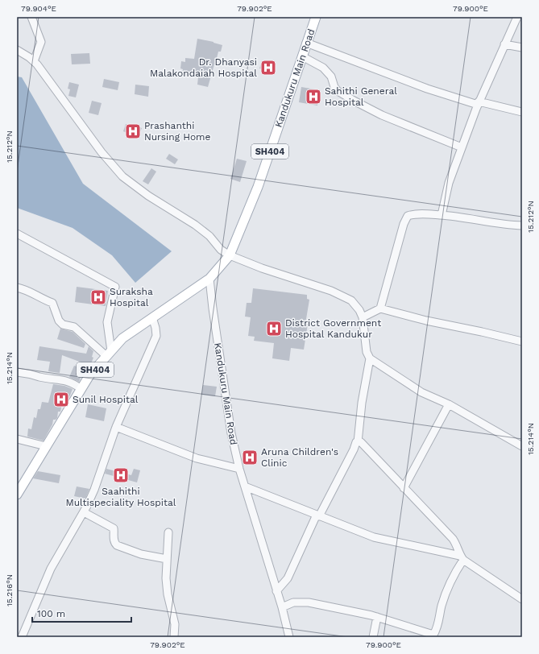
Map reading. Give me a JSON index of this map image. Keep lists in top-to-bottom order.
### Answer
{
  "streets": {
    "main road": ["Kandukuru Main Road", "SH404"]
  },
  "places": {
    "hospital": [
      "Dr. Dhanyasi Malakondaiah Hospital",
      "Sahithi General Hospital",
      "Prashanthi Nursing Home",
      "Suraksha Hospital",
      "District Government Hospital Kandukur",
      "Sunil Hospital",
      "Aruna Children's Clinic",
      "Saahithi Multispeciality Hospital"
    ]
  },
  "scale_bar": "100 m",
  "coordinates": [
    "79.904°E",
    "79.902°E",
    "79.900°E",
    "15.212°N",
    "15.214°N",
    "15.216°N"
  ]
}
